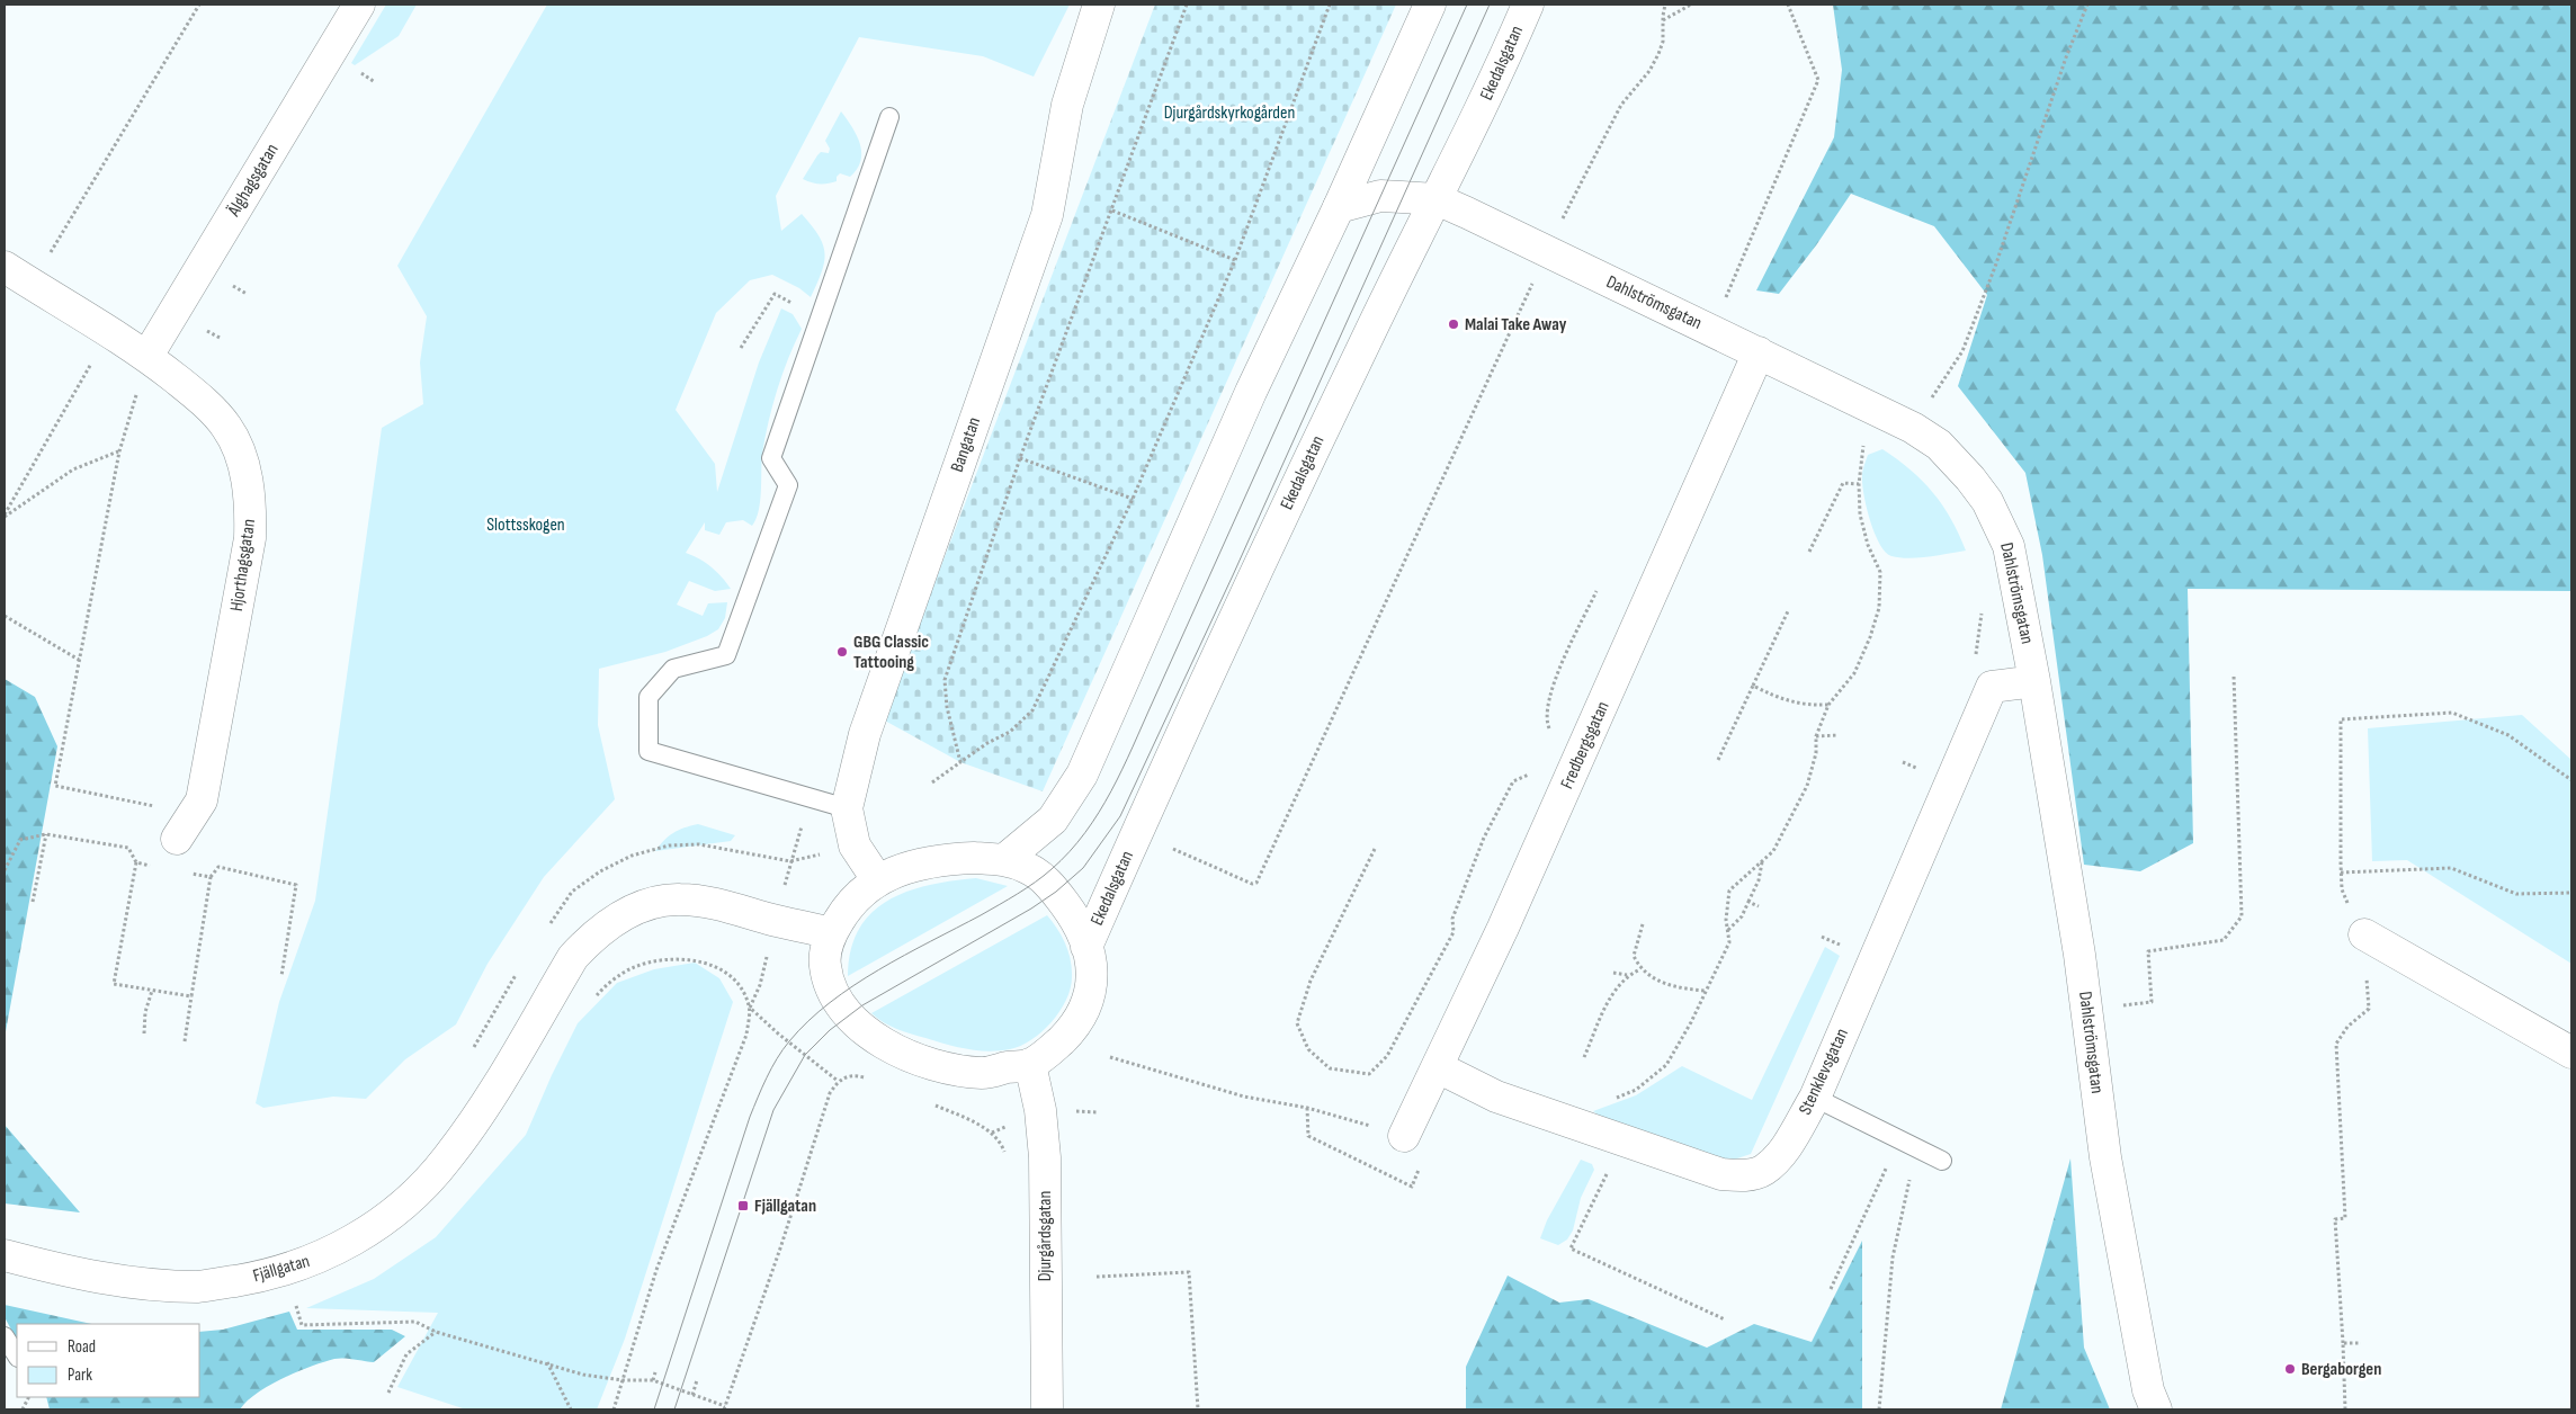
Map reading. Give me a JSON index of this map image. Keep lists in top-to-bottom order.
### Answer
{
  "streets": {
    "street": [
      "Ekedalsgatan",
      "Älghagsgatan",
      "Dahlströmsgatan",
      "Bangatan",
      "Hjorthagsgatan",
      "Fredbergsgatan",
      "Stenklevsgatan",
      "Djurgårdsgatan",
      "Fjällgatan"
    ]
  },
  "crossings": [
    ["Ekedalsgatan", "Dahlströmsgatan"],
    ["Älghagsgatan", "Hjorthagsgatan"],
    ["Dahlströmsgatan", "Fredbergsgatan"],
    ["Dahlströmsgatan", "Stenklevsgatan"],
    ["Fredbergsgatan", "Stenklevsgatan"]
  ],
  "parks": ["Djurgårdskyrkogården", "Slottsskogen"],
  "places": {
    "other": ["Malai Take Away", "GBG Classic Tattooing", "Bergaborgen"],
    "transit": ["Fjällgatan"]
  },
  "legend": ["Road", "Park"]
}
